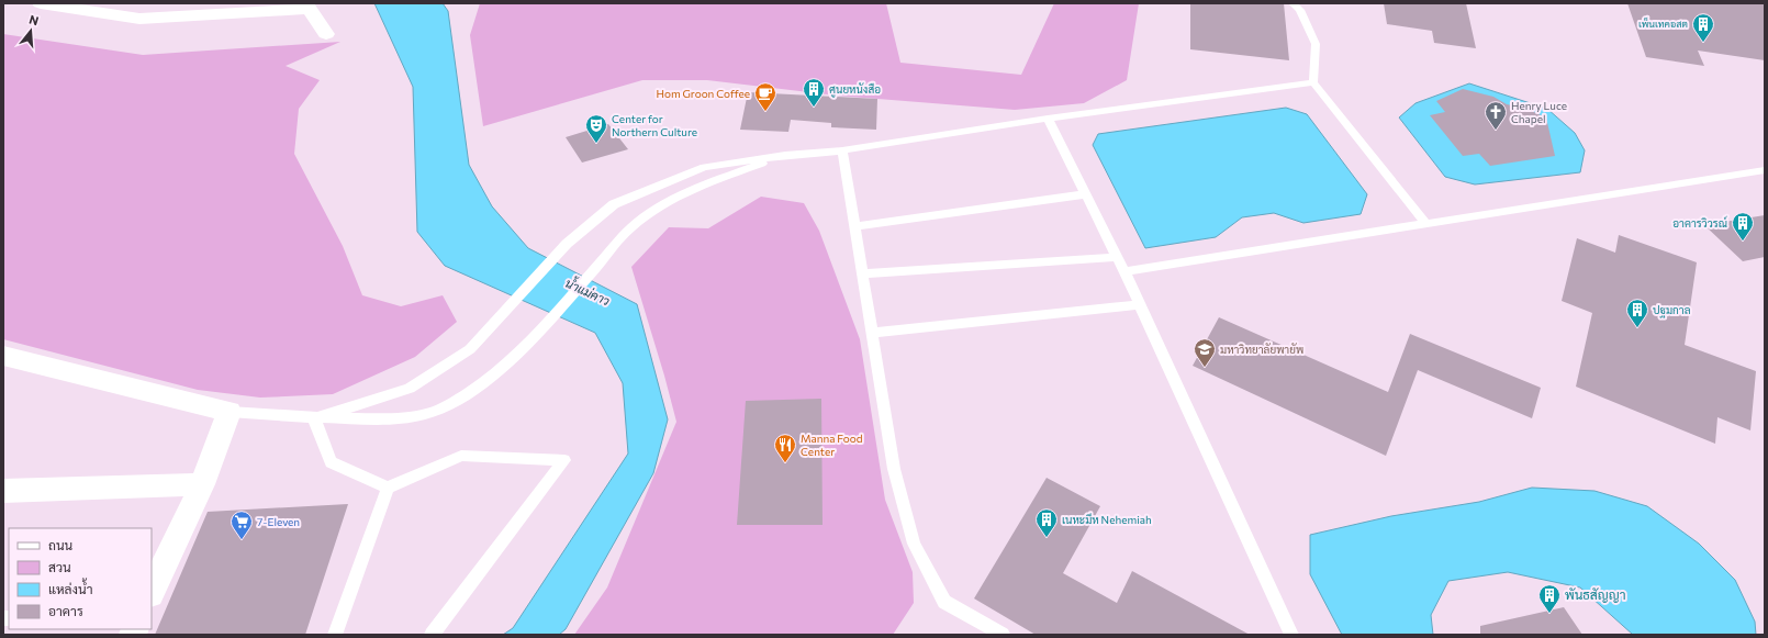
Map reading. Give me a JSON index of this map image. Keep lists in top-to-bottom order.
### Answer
{
  "water": ["น้ำแม่คาว"],
  "places": {
    "building": [
      "เพ็นเทคอสต",
      "ศูนยหนังสือ",
      "อาคารวิวรณ์",
      "ปฐมกาล",
      "เนหะมีห Nehemiah",
      "พันธสัญญา"
    ],
    "cafe": ["Hom Groon Coffee"],
    "church": ["Henry Luce Chapel"],
    "theatre": ["Center for Northern Culture"],
    "school or university": ["มหาวิทยาลัยพายัพ"],
    "restaurant": ["Manna Food Center"],
    "supermarket": ["7-Eleven"]
  },
  "legend": [
    "ถนน",
    "สวน",
    "แหล่งน้ำ",
    "อาคาร"
  ],
  "north": "top"
}
